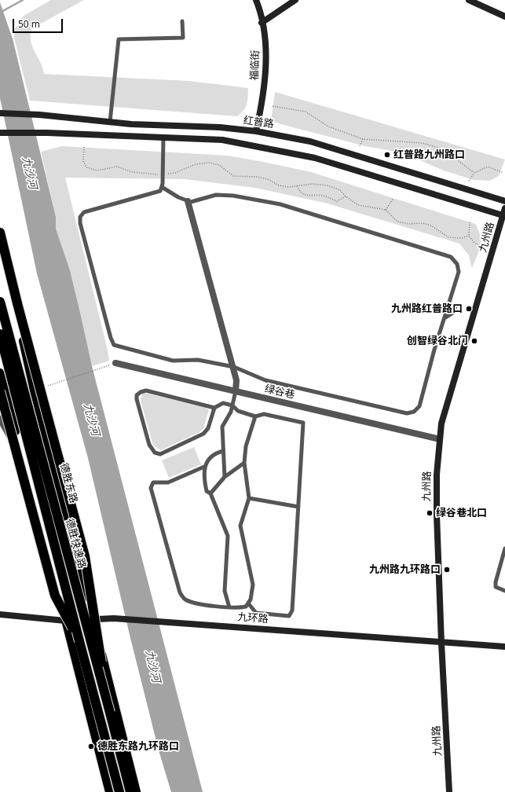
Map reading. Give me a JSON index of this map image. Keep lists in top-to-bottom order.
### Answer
{
  "streets": {
    "highway": ["德胜快速路"],
    "main road": ["德胜东路"],
    "street": [
      "福临街",
      "红普路",
      "九州路",
      "绿谷巷",
      "九环路"
    ]
  },
  "crossings": [
    ["福临街", "红普路"],
    ["九州路", "绿谷巷"],
    ["九州路", "九环路"],
    ["德胜东路", "九环路"]
  ],
  "water": ["九沙河"],
  "places": [
    "红普路九州路口",
    "九州路红普路口",
    "创智绿谷北门",
    "绿谷巷北口",
    "九州路九环路口",
    "德胜东路九环路口"
  ],
  "scale_bar": "50 m"
}
